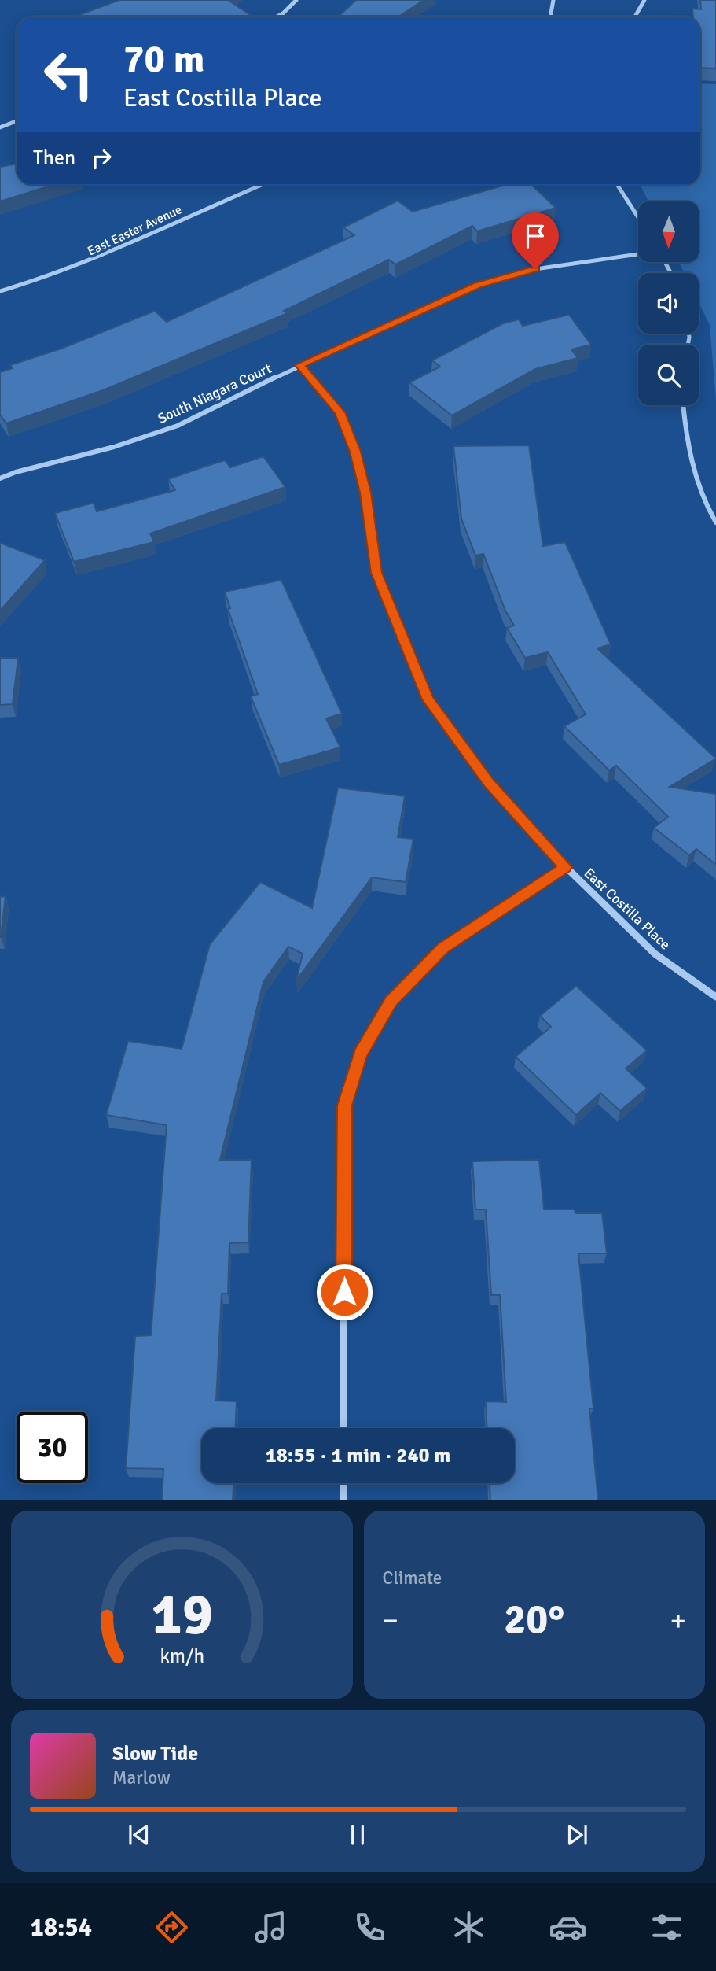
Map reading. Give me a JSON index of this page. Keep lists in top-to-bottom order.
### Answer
{
  "streets": {
    "street": ["East Easter Avenue", "South Niagara Court", "East Costilla Place"]
  },
  "crossings": [
    ["South Niagara Court", "East Costilla Place"]
  ],
  "north": "bottom",
  "page": {
    "turn": ["70 m", "East Costilla Place"],
    "then": "Then",
    "limit": "30",
    "trip": "18:55 · 1 min · 240 m",
    "tile": "Climate",
    "heat": ["−", "20°", "+"],
    "song": ["Slow Tide", "Marlow"],
    "tabs": "18:54",
    "gauge": ["19", "km/h"]
  }
}
